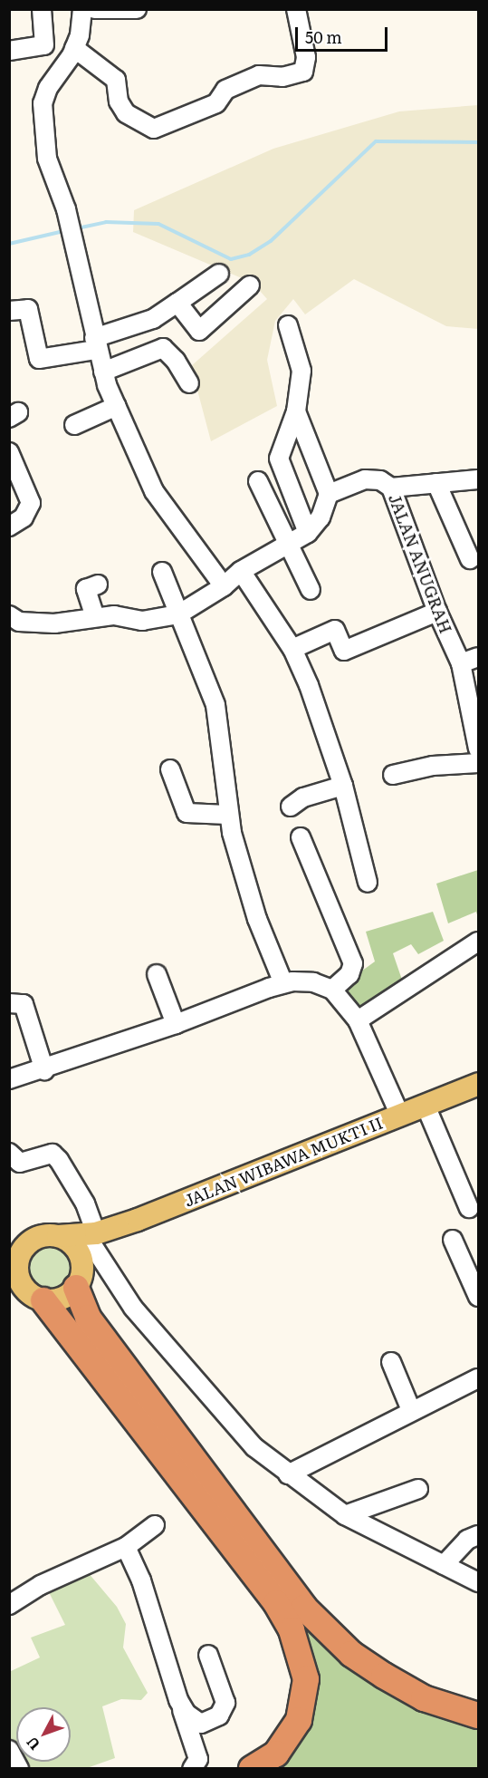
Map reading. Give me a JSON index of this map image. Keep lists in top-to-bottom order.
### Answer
{
  "streets": {
    "main road": ["JALAN WIBAWA MUKTI II"],
    "street": ["JALAN ANUGRAH"]
  },
  "scale_bar": "50 m",
  "north": "bottom left"
}
